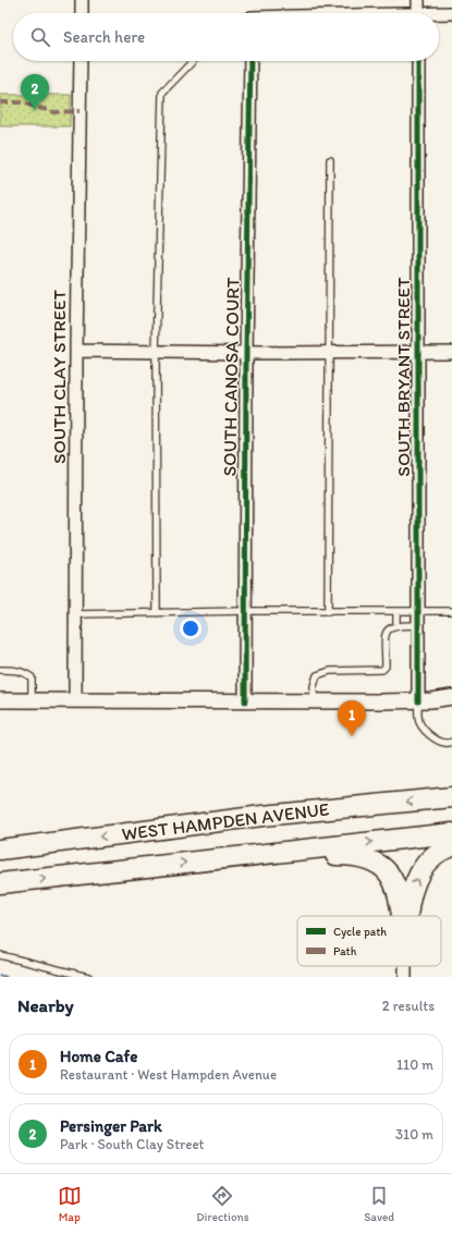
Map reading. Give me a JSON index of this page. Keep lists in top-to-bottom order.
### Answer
{
  "streets": {
    "highway": ["WEST HAMPDEN AVENUE"],
    "street": ["SOUTH CLAY STREET", "SOUTH CANOSA COURT", "SOUTH BRYANT STREET"]
  },
  "legend": ["Cycle path", "Path"],
  "page": {
    "search": "Search here",
    "pins": ["2", "1"],
    "heading": ["Nearby", "2 results"],
    "list": [
      {
        "mark": "1",
        "name": "Home Cafe",
        "note": "Restaurant · West Hampden Avenue",
        "value": "110 m"
      },
      {
        "mark": "2",
        "name": "Persinger Park",
        "note": "Park · South Clay Street",
        "value": "310 m"
      }
    ],
    "nav": ["Map", "Directions", "Saved"]
  }
}
